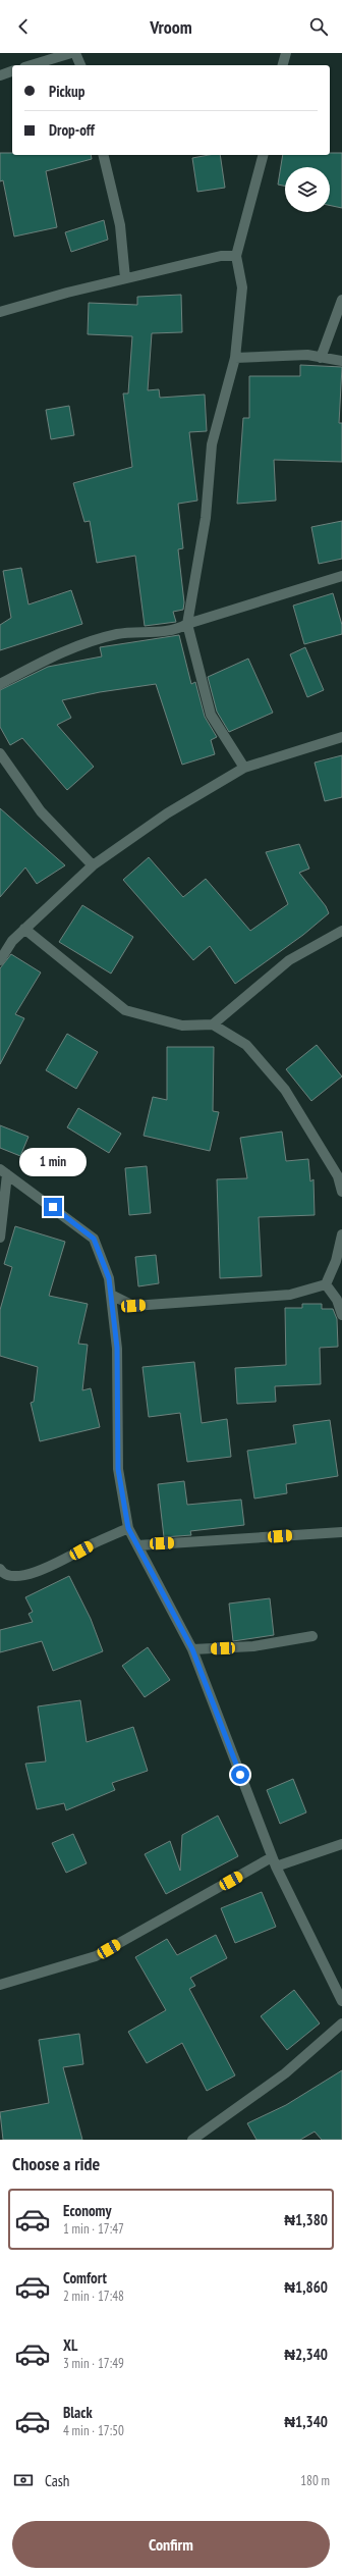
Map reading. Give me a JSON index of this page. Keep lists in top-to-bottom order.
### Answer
{
  "page": {
    "header": "Vroom",
    "banner": ["Pickup", "Drop-off"],
    "bubble": "1 min",
    "heading": "Choose a ride",
    "list": [
      {
        "name": "Economy",
        "note": "1 min · 17:47",
        "value": "₦1,380"
      },
      {
        "name": "Comfort",
        "note": "2 min · 17:48",
        "value": "₦1,860"
      },
      {
        "name": "XL",
        "note": "3 min · 17:49",
        "value": "₦2,340"
      },
      {
        "name": "Black",
        "note": "4 min · 17:50",
        "value": "₦1,340"
      }
    ],
    "pay": ["Cash", "180 m"],
    "buttons": "Confirm"
  }
}
